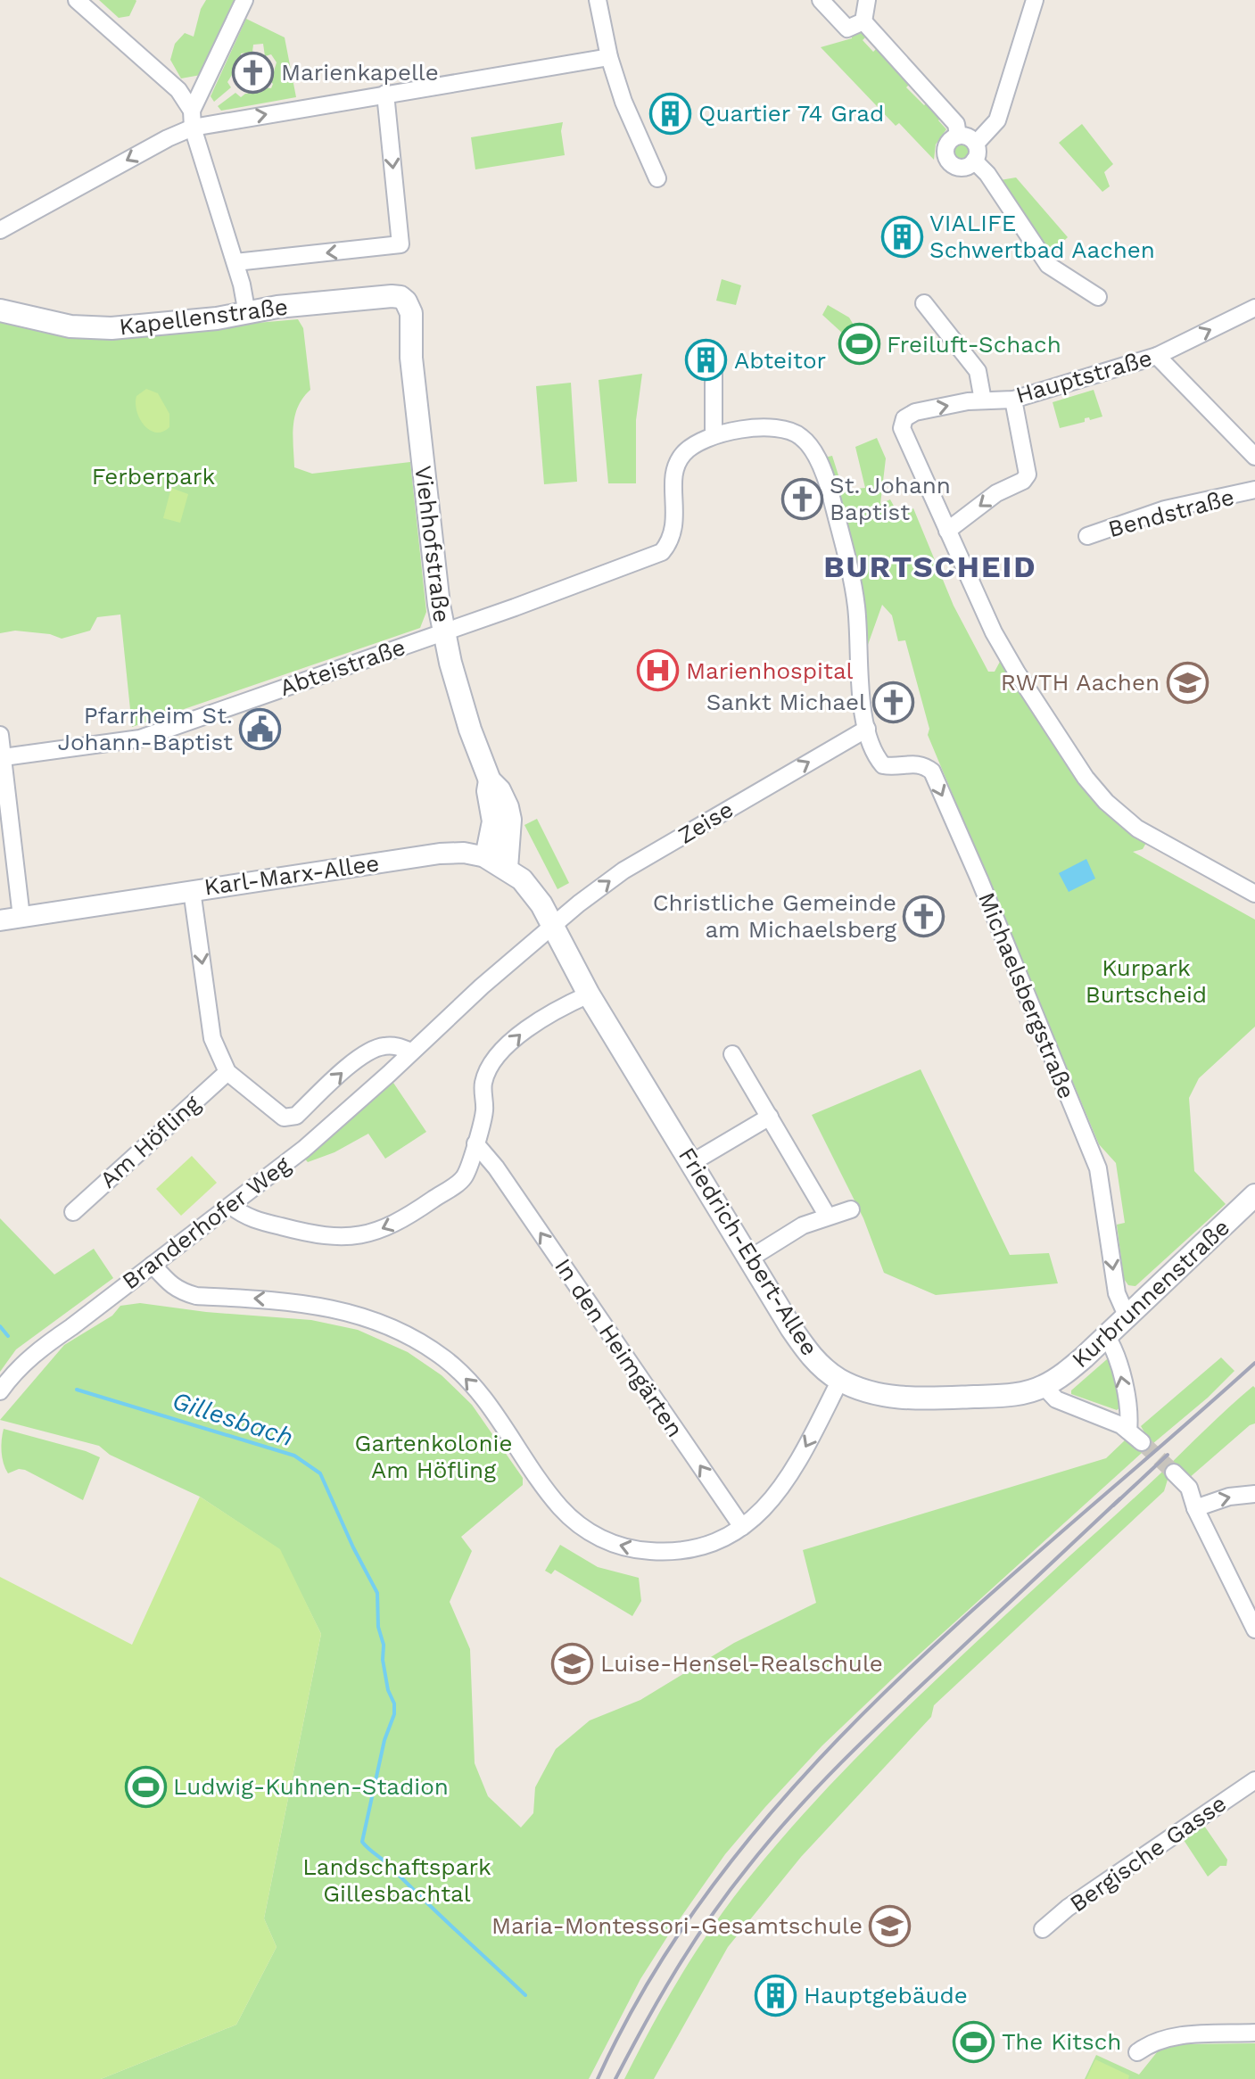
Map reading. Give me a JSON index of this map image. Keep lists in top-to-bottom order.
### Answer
{
  "streets": {
    "main road": [
      "Kapellenstraße",
      "Viehhofstraße",
      "Karl-Marx-Allee",
      "Friedrich-Ebert-Allee",
      "Kurbrunnenstraße"
    ],
    "street": [
      "Hauptstraße",
      "Bendstraße",
      "Abteistraße",
      "Zeise",
      "Michaelsbergstraße",
      "Am Höfling",
      "Branderhofer Weg",
      "In den Heimgärten",
      "Bergische Gasse"
    ]
  },
  "crossings": [
    ["Kapellenstraße", "Viehhofstraße"],
    ["Viehhofstraße", "Abteistraße"],
    ["Viehhofstraße", "Karl-Marx-Allee"],
    ["Zeise", "Karl-Marx-Allee"],
    ["Zeise", "Michaelsbergstraße"],
    ["Zeise", "Branderhofer Weg"],
    ["Zeise", "Friedrich-Ebert-Allee"],
    ["Karl-Marx-Allee", "Branderhofer Weg"],
    ["Karl-Marx-Allee", "Friedrich-Ebert-Allee"],
    ["Michaelsbergstraße", "Kurbrunnenstraße"],
    ["Am Höfling", "Branderhofer Weg"],
    ["Branderhofer Weg", "Friedrich-Ebert-Allee"],
    ["Friedrich-Ebert-Allee", "Kurbrunnenstraße"]
  ],
  "one_way": ["Zeise", "Michaelsbergstraße", "In den Heimgärten"],
  "districts": ["BURTSCHEID"],
  "water": ["Gillesbach"],
  "parks": [
    "Ferberpark",
    "Kurpark Burtscheid",
    "Gartenkolonie Am Höfling",
    "Landschaftspark Gillesbachtal"
  ],
  "places": {
    "church": [
      "Marienkapelle",
      "St. Johann Baptist",
      "Sankt Michael",
      "Christliche Gemeinde am Michaelsberg"
    ],
    "building": [
      "Quartier 74 Grad",
      "VIALIFE Schwertbad Aachen",
      "Abteitor",
      "Hauptgebäude"
    ],
    "sports": ["Freiluft-Schach", "Ludwig-Kuhnen-Stadion", "The Kitsch"],
    "hospital": ["Marienhospital"],
    "school or university": ["RWTH Aachen", "Luise-Hensel-Realschule", "Maria-Montessori-Gesamtschule"],
    "public building": ["Pfarrheim St. Johann-Baptist"]
  }
}
